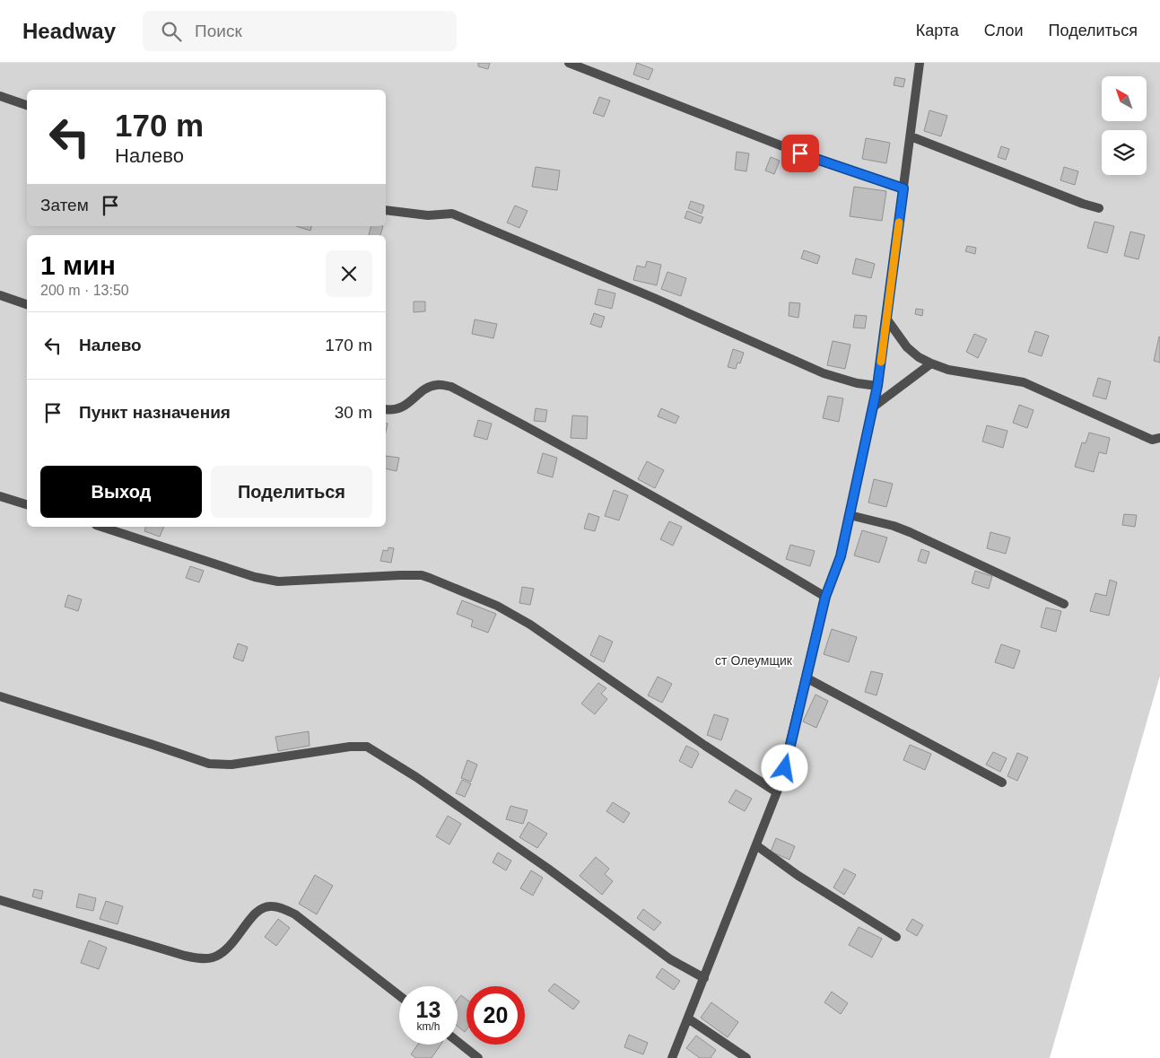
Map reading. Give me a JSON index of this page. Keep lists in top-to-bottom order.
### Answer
{
  "parks": ["ст Олеумщик"],
  "north": "top left",
  "page": {
    "header": "Headway",
    "search": "Поиск",
    "nav": ["Карта", "Слои", "Поделиться"],
    "turn": ["170 m", "Налево"],
    "then": "Затем",
    "heading": ["1 мин", "200 m · 13:50"],
    "list": [
      {
        "name": "Налево",
        "value": "170 m"
      },
      {
        "name": "Пункт назначения",
        "value": "30 m"
      }
    ],
    "buttons": ["Выход", "Поделиться"],
    "speed": "13 km/h",
    "limit": "20"
  }
}
